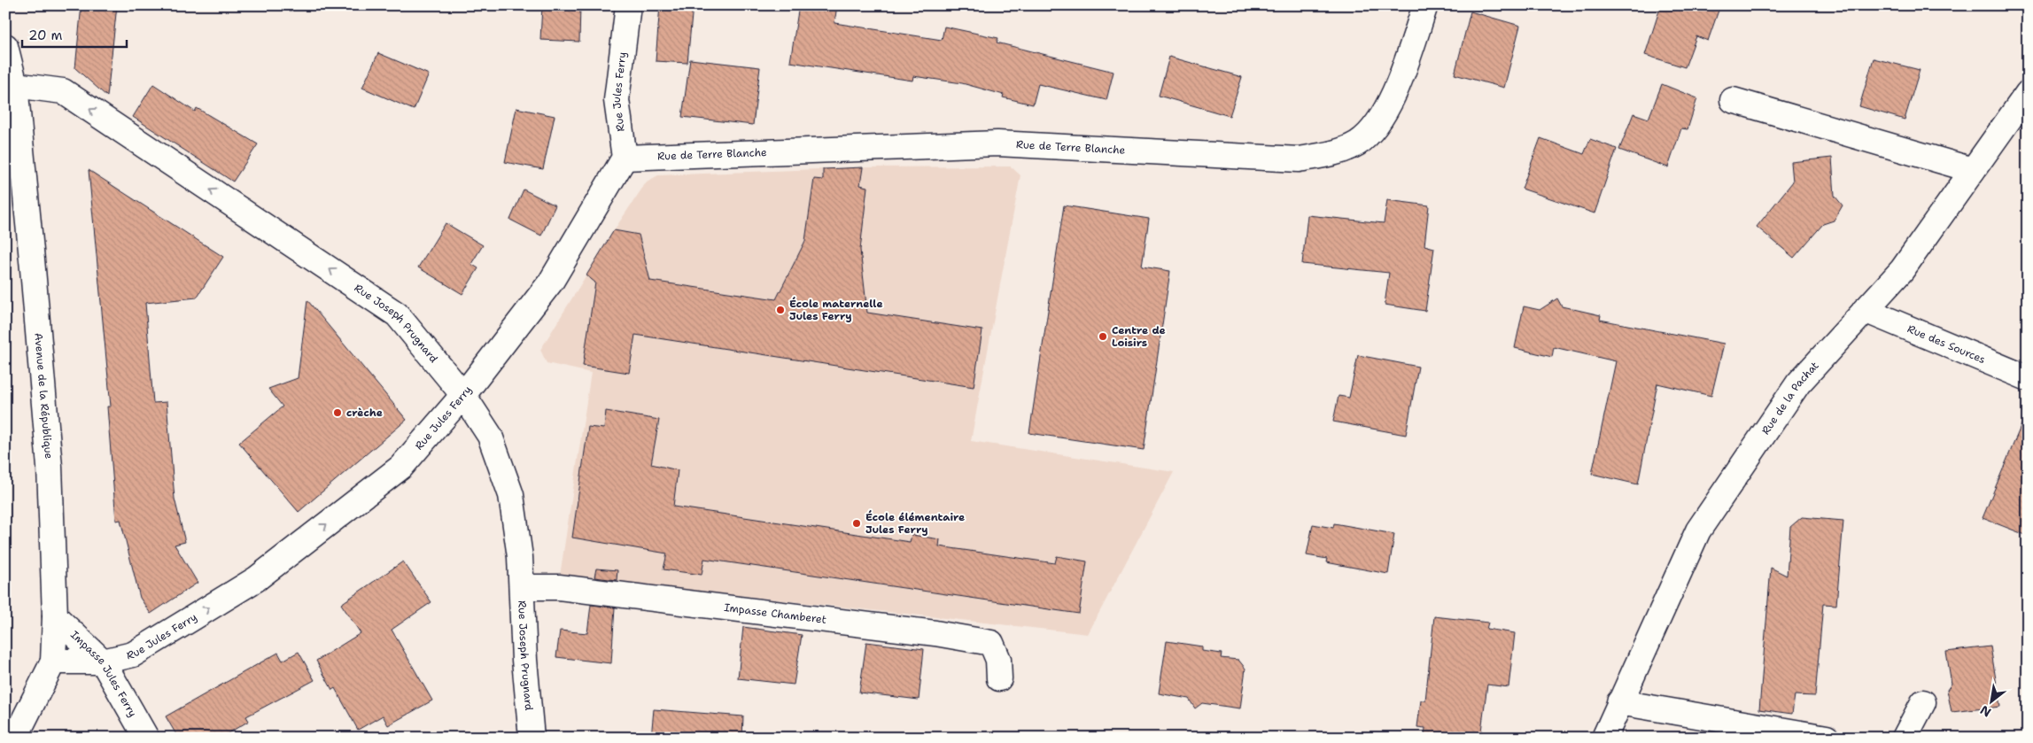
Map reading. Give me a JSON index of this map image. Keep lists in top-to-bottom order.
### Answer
{
  "streets": {
    "street": [
      "Rue Jules Ferry",
      "Rue de Terre Blanche",
      "Rue Joseph Prugnard",
      "Rue des Sources",
      "Avenue de la République",
      "Rue de la Pachat",
      "Impasse Chamberet",
      "Impasse Jules Ferry"
    ]
  },
  "crossings": [
    ["Rue Jules Ferry", "Rue de Terre Blanche"],
    ["Rue Jules Ferry", "Rue Joseph Prugnard"],
    ["Rue Jules Ferry", "Avenue de la République"],
    ["Rue Jules Ferry", "Impasse Jules Ferry"],
    ["Rue Joseph Prugnard", "Avenue de la République"],
    ["Rue Joseph Prugnard", "Impasse Chamberet"],
    ["Rue des Sources", "Rue de la Pachat"],
    ["Avenue de la République", "Impasse Jules Ferry"]
  ],
  "one_way": ["Rue Jules Ferry", "Rue Joseph Prugnard"],
  "places": [
    "École maternelle Jules Ferry",
    "Centre de Loisirs",
    "crèche",
    "École élémentaire Jules Ferry"
  ],
  "scale_bar": "20 m",
  "north": "bottom left"
}
